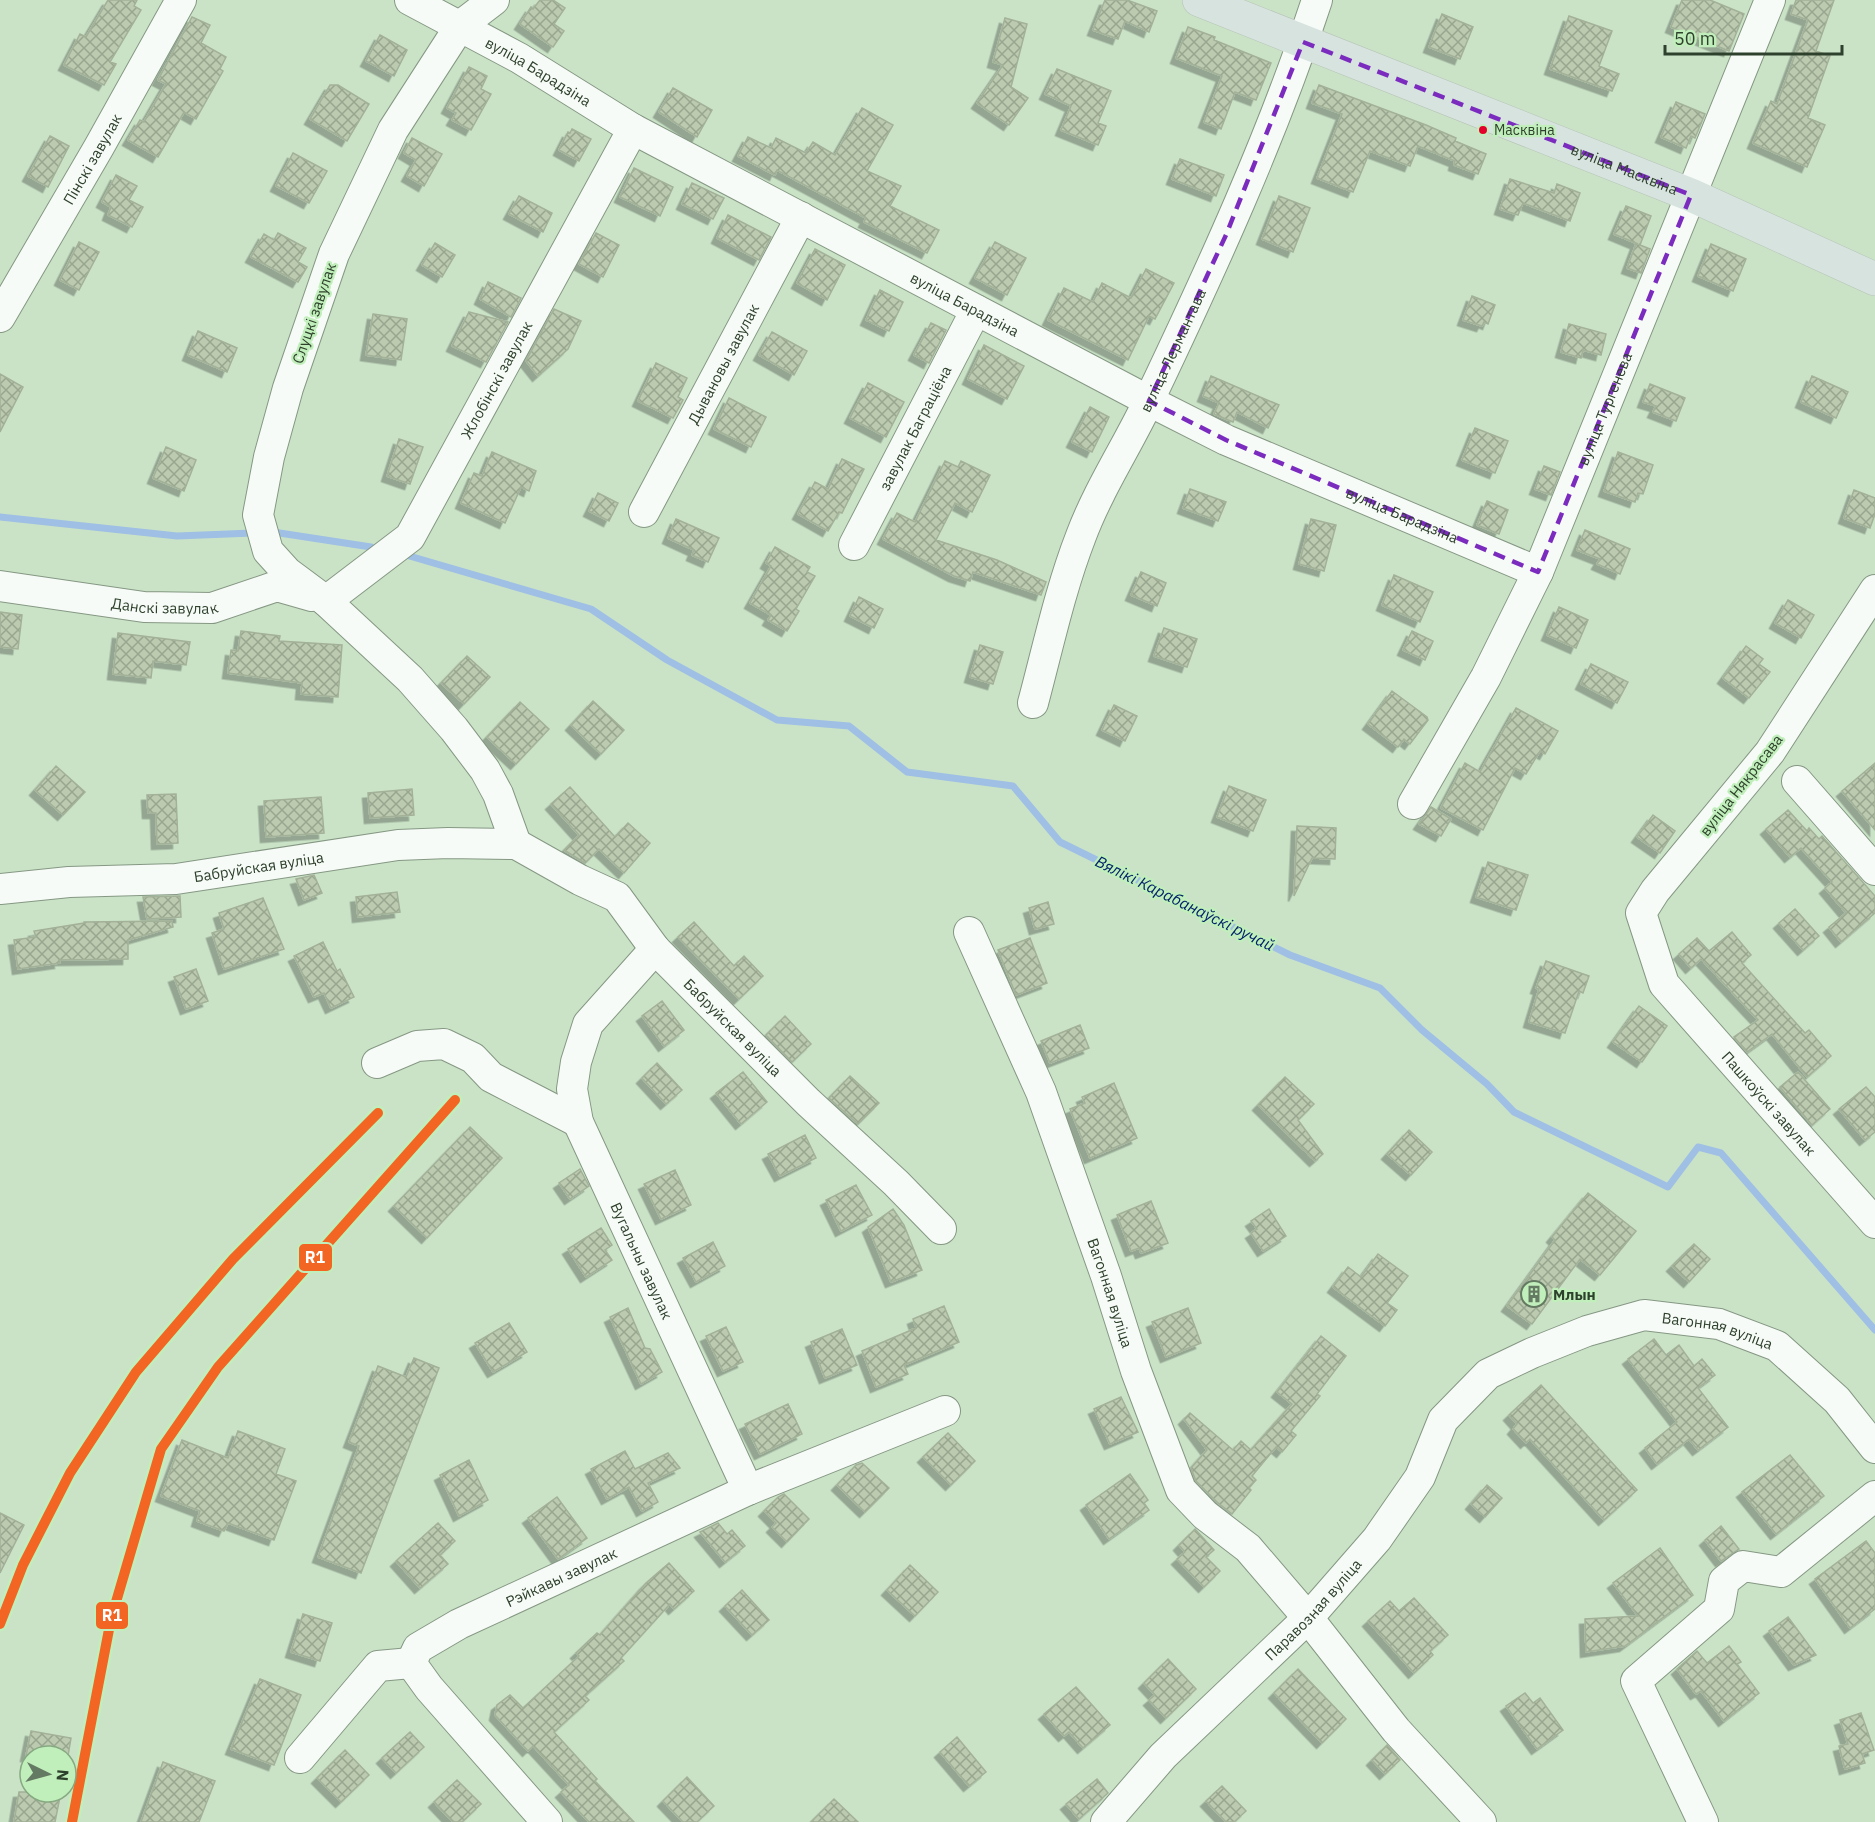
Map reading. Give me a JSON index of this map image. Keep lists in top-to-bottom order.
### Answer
{
  "streets": {
    "main road": ["вуліца Масквіна"],
    "street": [
      "вуліца Барадзіна",
      "Пінскі завулак",
      "Слуцкі завулак",
      "вуліца Лермантава",
      "Дывановы завулак",
      "Жлобінскі завулак",
      "вуліца Тургенева",
      "завулак Баграціёна",
      "Данскі завулак",
      "вуліца Някрасава",
      "Бабруйская вуліца",
      "Пашкоўскі завулак",
      "Вугальны завулак",
      "Вагонная вуліца",
      "Рэйкавы завулак",
      "Паравозная вуліца"
    ]
  },
  "crossings": [
    ["вуліца Барадзіна", "Слуцкі завулак"],
    ["вуліца Барадзіна", "вуліца Лермантава"],
    ["вуліца Барадзіна", "Дывановы завулак"],
    ["вуліца Барадзіна", "Жлобінскі завулак"],
    ["вуліца Барадзіна", "вуліца Тургенева"],
    ["вуліца Барадзіна", "завулак Баграціёна"],
    ["вуліца Масквіна", "вуліца Лермантава"],
    ["вуліца Масквіна", "вуліца Тургенева"],
    ["Слуцкі завулак", "Жлобінскі завулак"],
    ["Слуцкі завулак", "Данскі завулак"],
    ["Жлобінскі завулак", "Данскі завулак"],
    ["вуліца Някрасава", "Пашкоўскі завулак"],
    ["Бабруйская вуліца", "Вугальны завулак"],
    ["Вугальны завулак", "Рэйкавы завулак"],
    ["Вагонная вуліца", "Паравозная вуліца"]
  ],
  "water": ["Вялікі Карабанаўскі ручай"],
  "places": {
    "other": ["Масквіна"],
    "building": ["Млын"]
  },
  "lines": ["transit line R1"],
  "scale_bar": "50 m",
  "north": "right"
}
